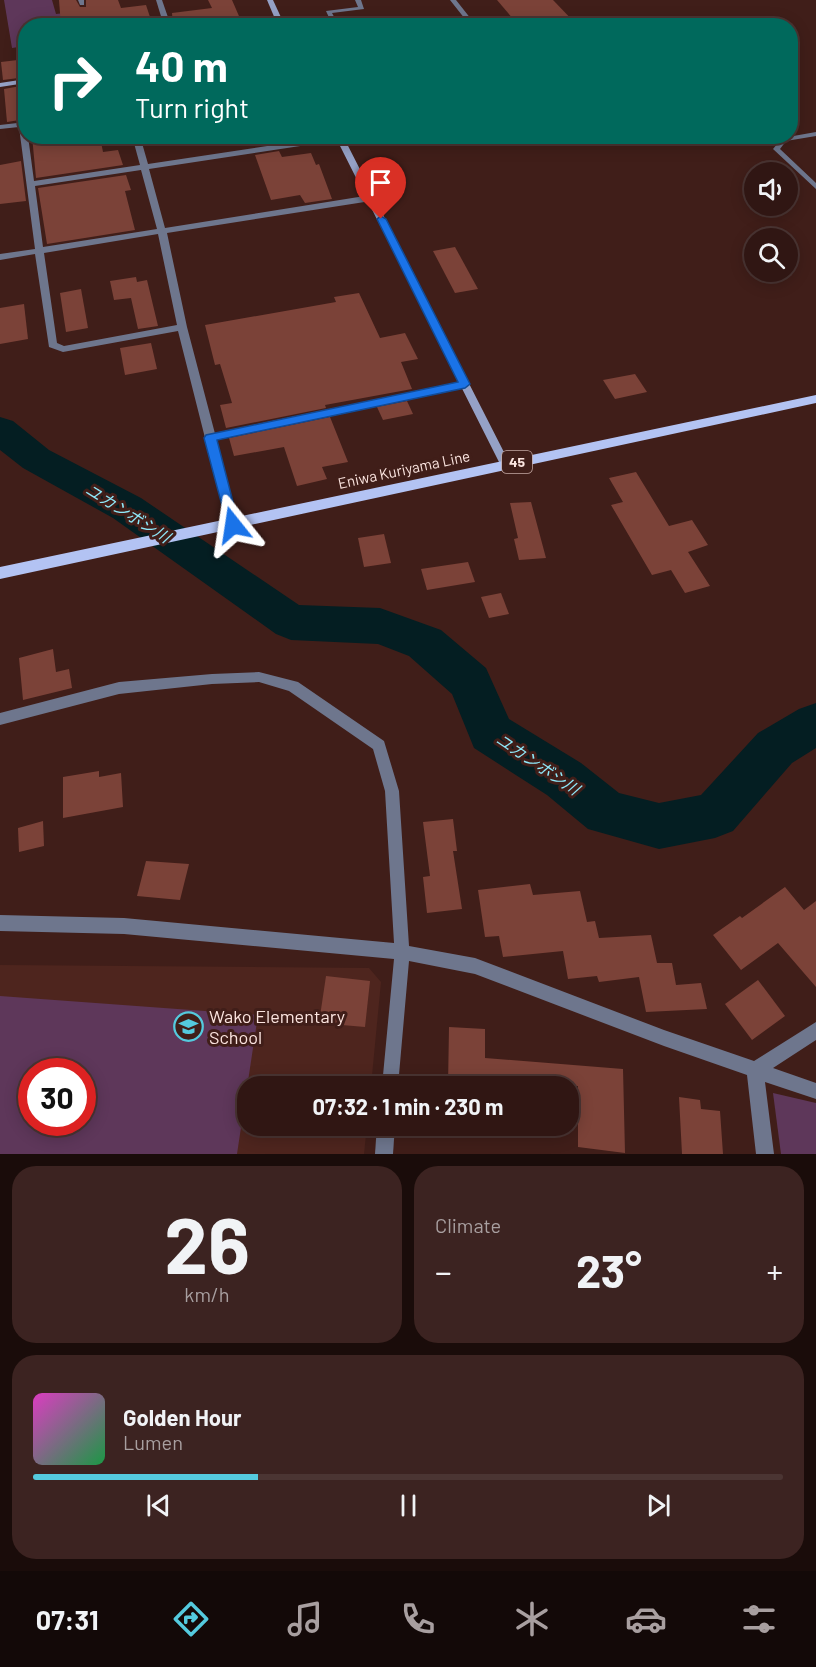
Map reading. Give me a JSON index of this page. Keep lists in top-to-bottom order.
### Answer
{
  "streets": {
    "main road": ["45", "Eniwa Kuriyama Line"]
  },
  "water": ["ユカンボシ川"],
  "places": {
    "school or university": ["Wako Elementary School"]
  },
  "page": {
    "turn": ["40 m", "Turn right"],
    "limit": "30",
    "trip": "07:32 · 1 min · 230 m",
    "tile": [
      ["26", "km/h"],
      "Climate"
    ],
    "heat": ["−", "23°", "+"],
    "song": ["Golden Hour", "Lumen"],
    "tabs": "07:31"
  }
}
